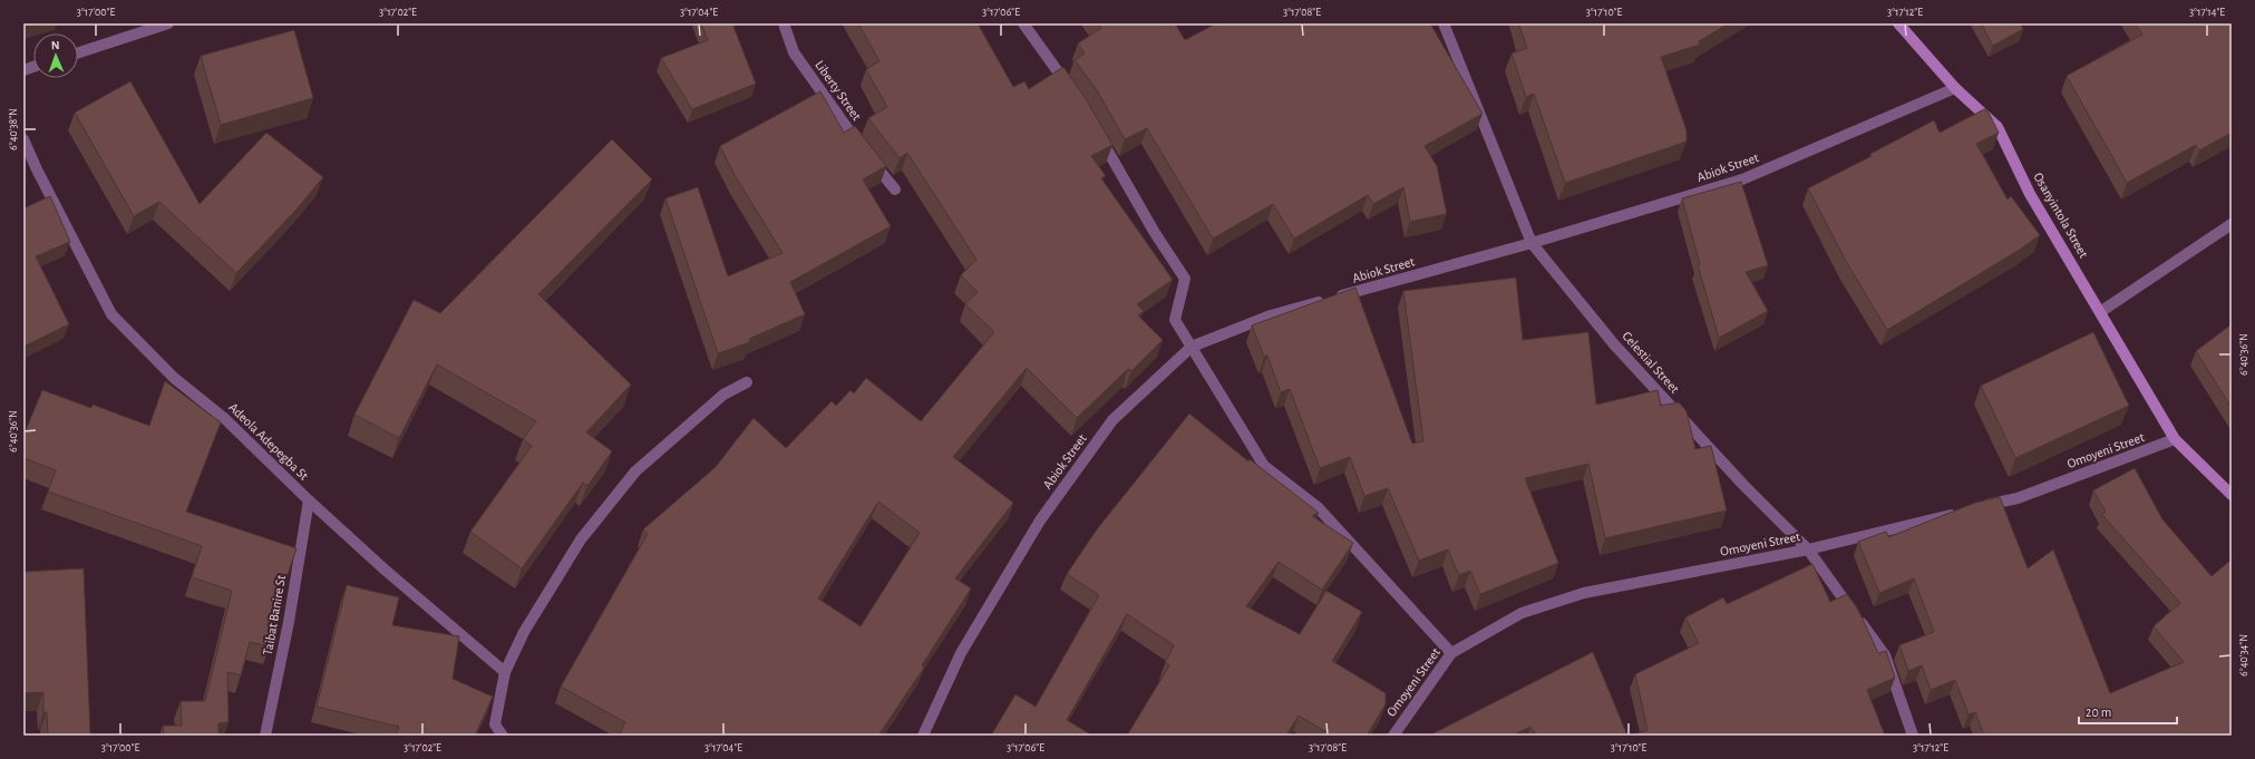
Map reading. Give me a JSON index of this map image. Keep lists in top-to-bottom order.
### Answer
{
  "streets": {
    "street": [
      "Liberty Street",
      "Abiok Street",
      "Osanyintola Street",
      "Celestial Street",
      "Adeola Adepegba St",
      "Omoyeni Street",
      "Taibat Banire St"
    ]
  },
  "crossings": [
    ["Abiok Street", "Osanyintola Street"],
    ["Abiok Street", "Celestial Street"],
    ["Osanyintola Street", "Omoyeni Street"],
    ["Celestial Street", "Omoyeni Street"],
    ["Adeola Adepegba St", "Taibat Banire St"]
  ],
  "scale_bar": "20 m",
  "north": "top",
  "coordinates": [
    "3°17'00\"E",
    "3°17'02\"E",
    "3°17'04\"E",
    "3°17'06\"E",
    "3°17'08\"E",
    "3°17'10\"E",
    "3°17'12\"E",
    "3°17'14\"E",
    "6°40'38\"N",
    "6°40'36\"N",
    "6°40'34\"N"
  ]
}
